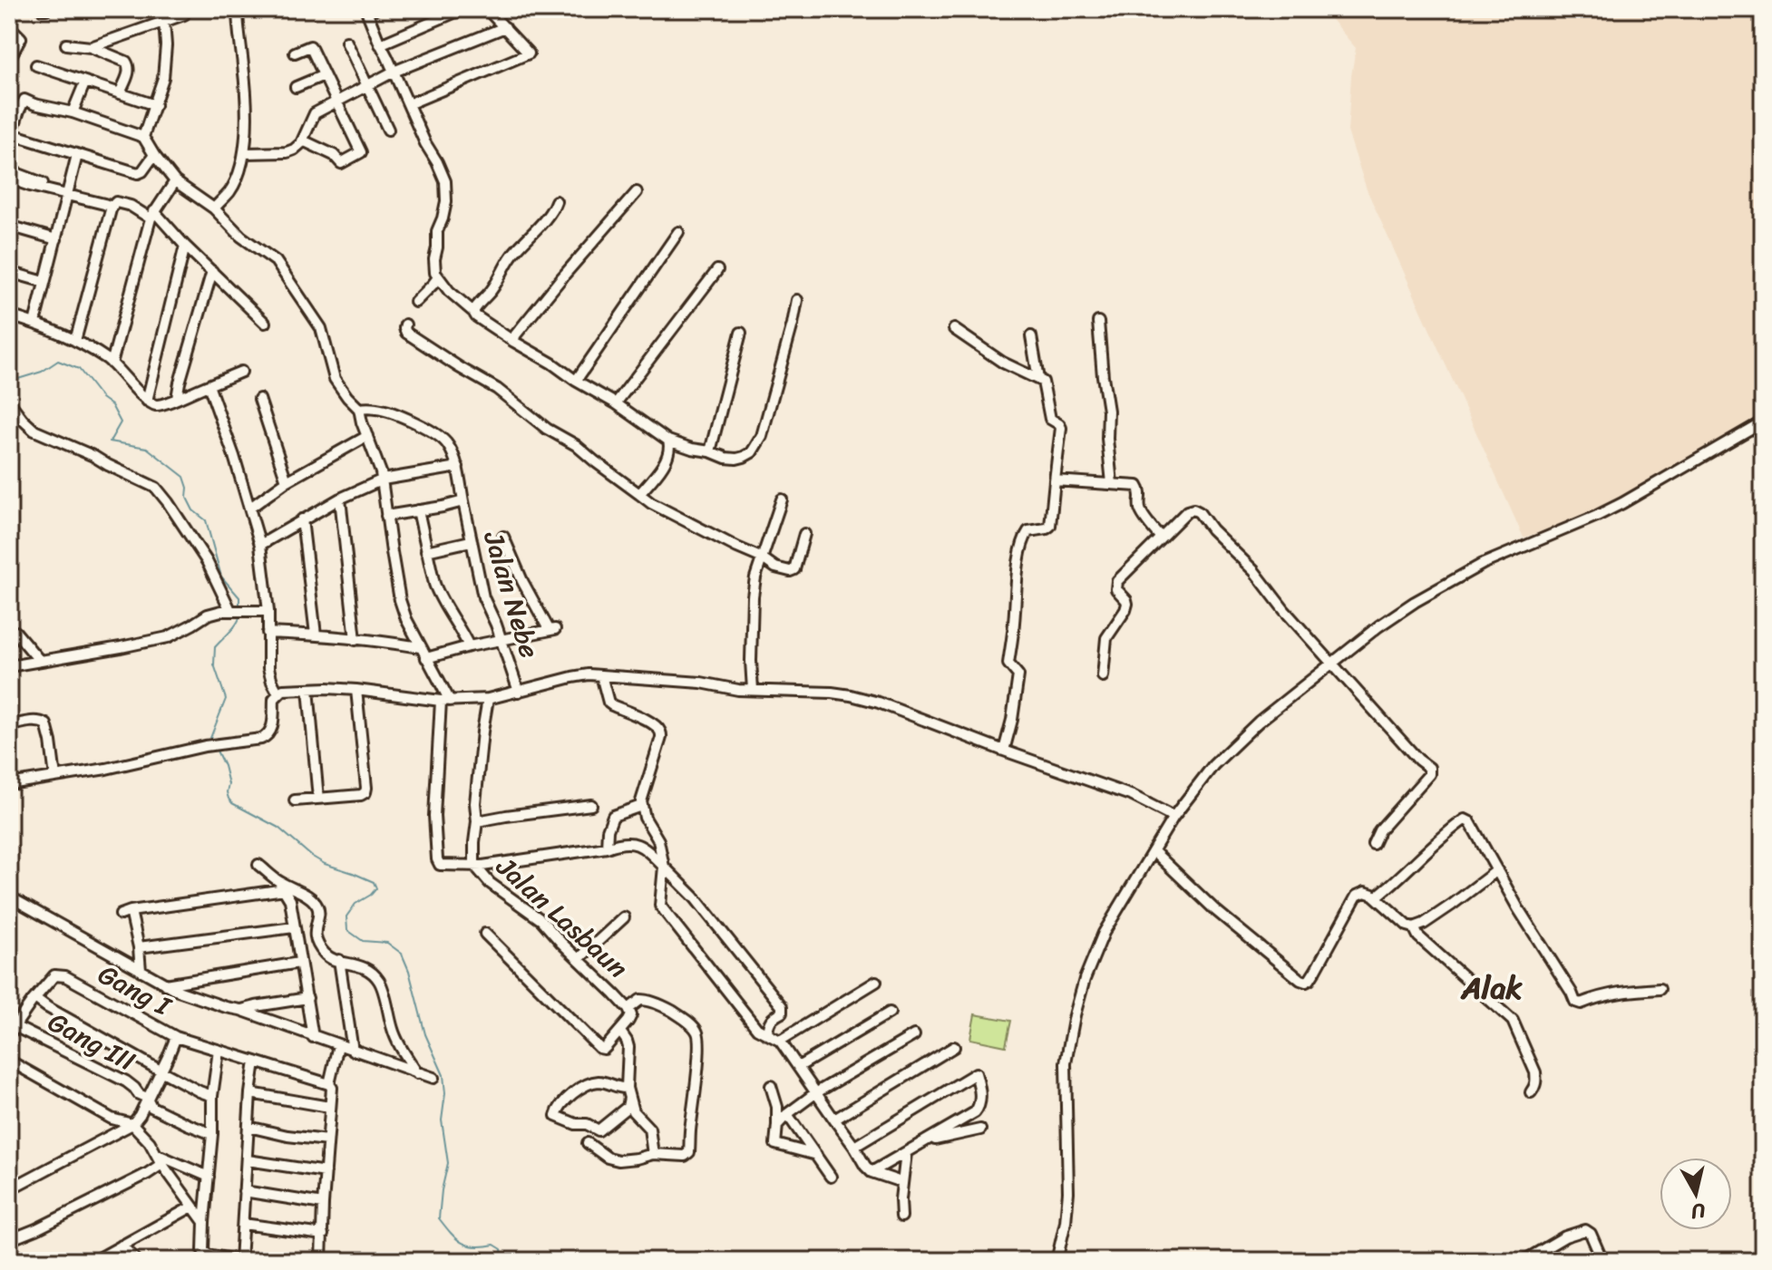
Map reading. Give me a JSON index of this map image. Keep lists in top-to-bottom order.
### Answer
{
  "streets": {
    "street": [
      "Jalan Nebe",
      "Jalan Lasbaun",
      "Gang I",
      "Gang III"
    ]
  },
  "districts": ["Alak"],
  "north": "bottom"
}
